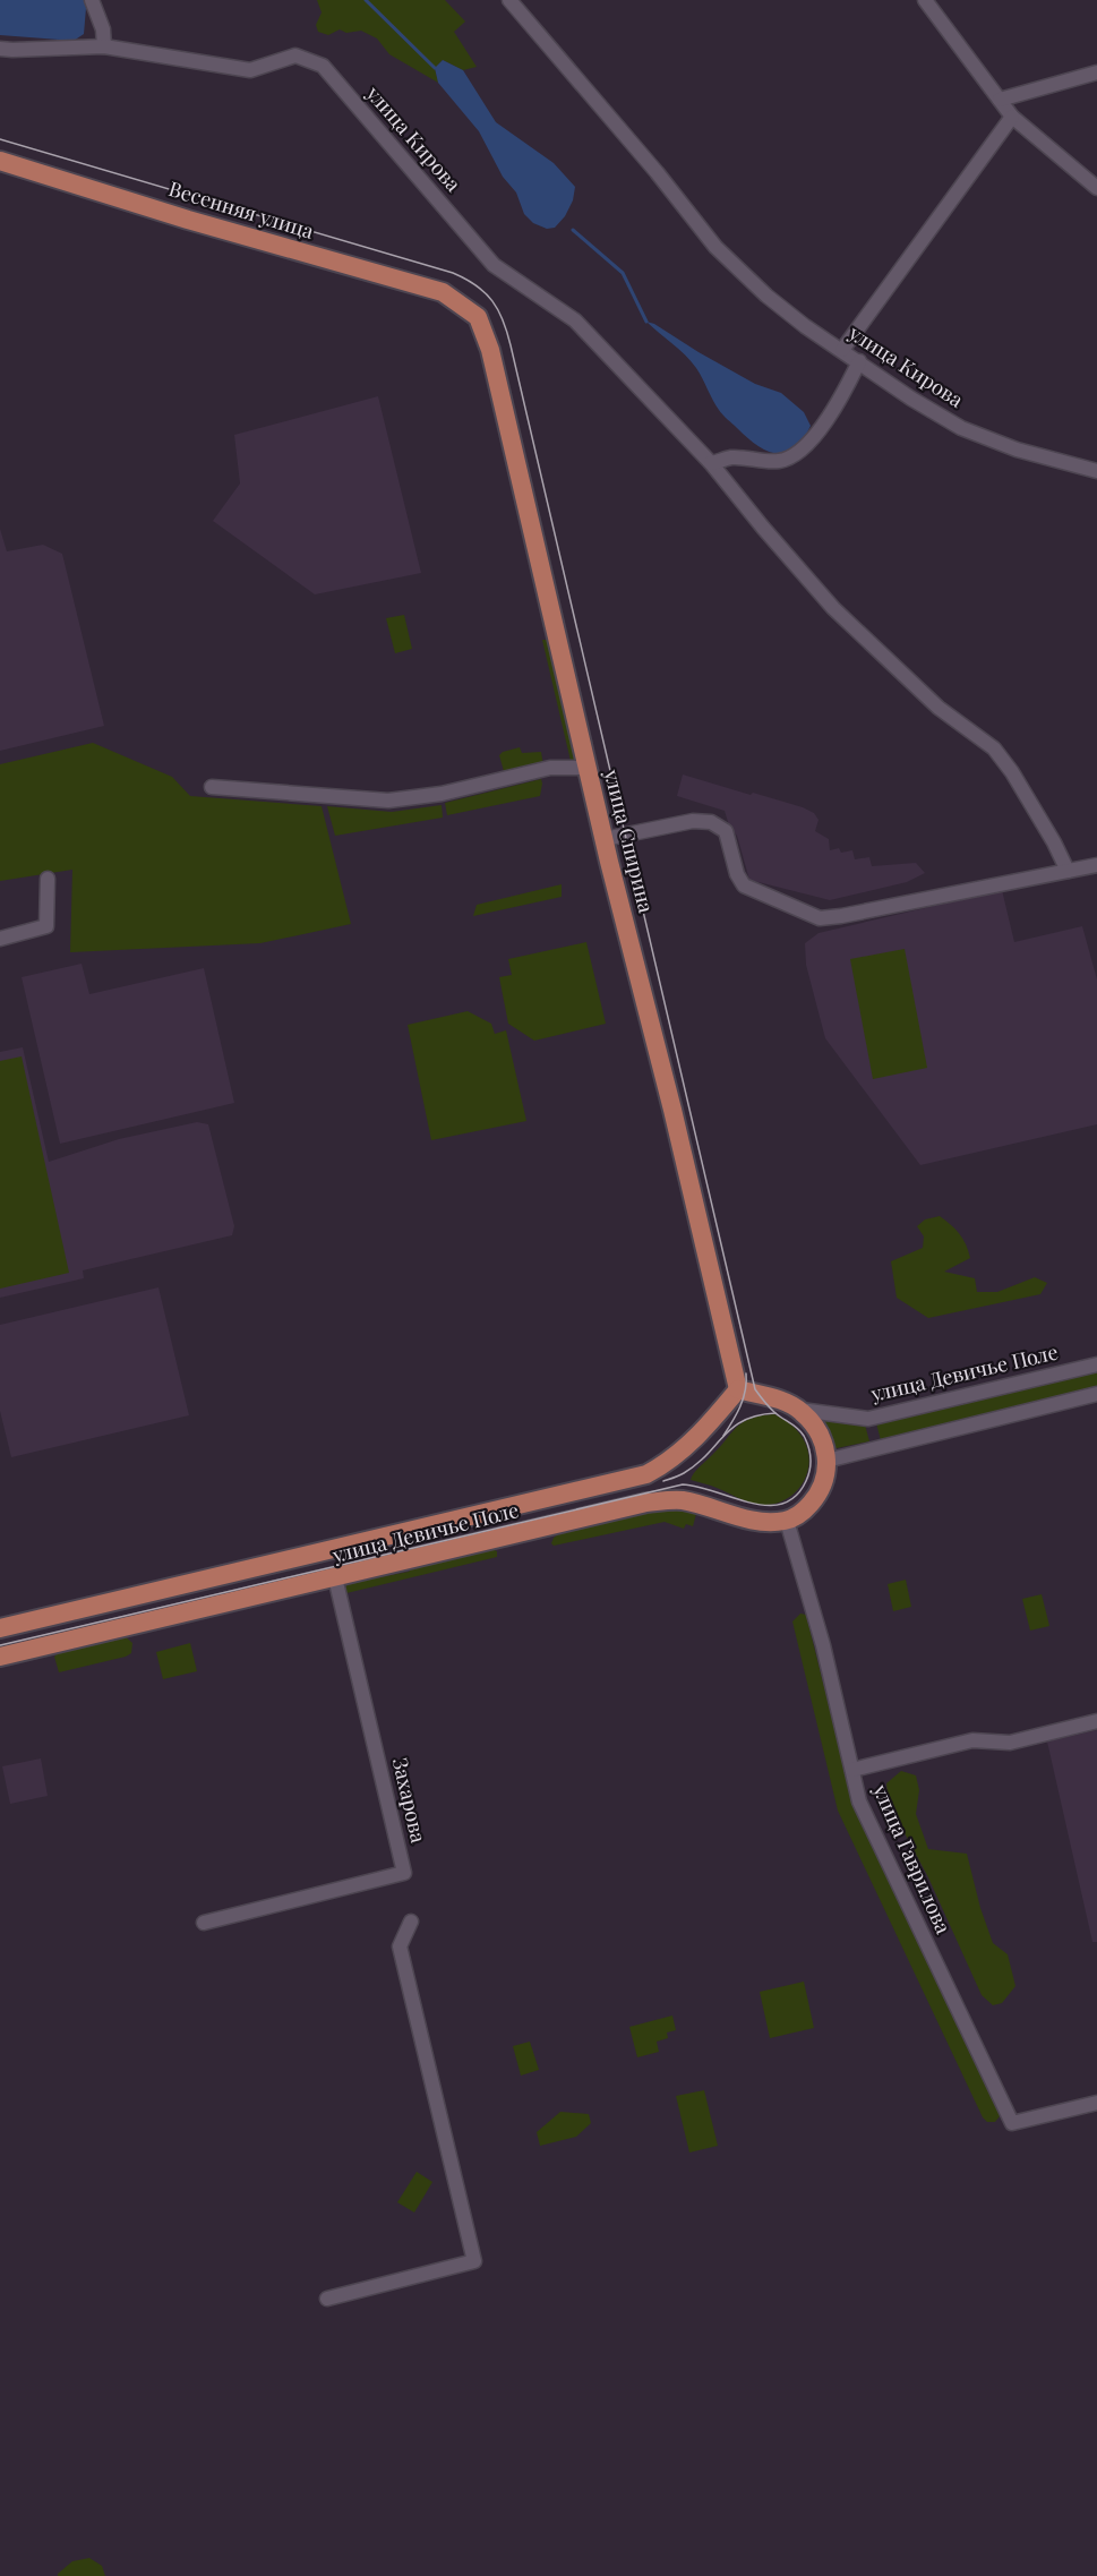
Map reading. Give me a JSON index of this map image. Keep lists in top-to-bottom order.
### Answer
{
  "streets": {
    "main road": ["Весенняя улица", "улица Спирина", "улица Девичье Поле"],
    "street": ["улица Кирова", "Захарова", "улица Гаврилова"]
  },
  "crossings": [
    ["Весенняя улица", "улица Спирина"],
    ["улица Спирина", "улица Девичье Поле"],
    ["улица Девичье Поле", "Захарова"],
    ["улица Девичье Поле", "улица Гаврилова"]
  ]
}
